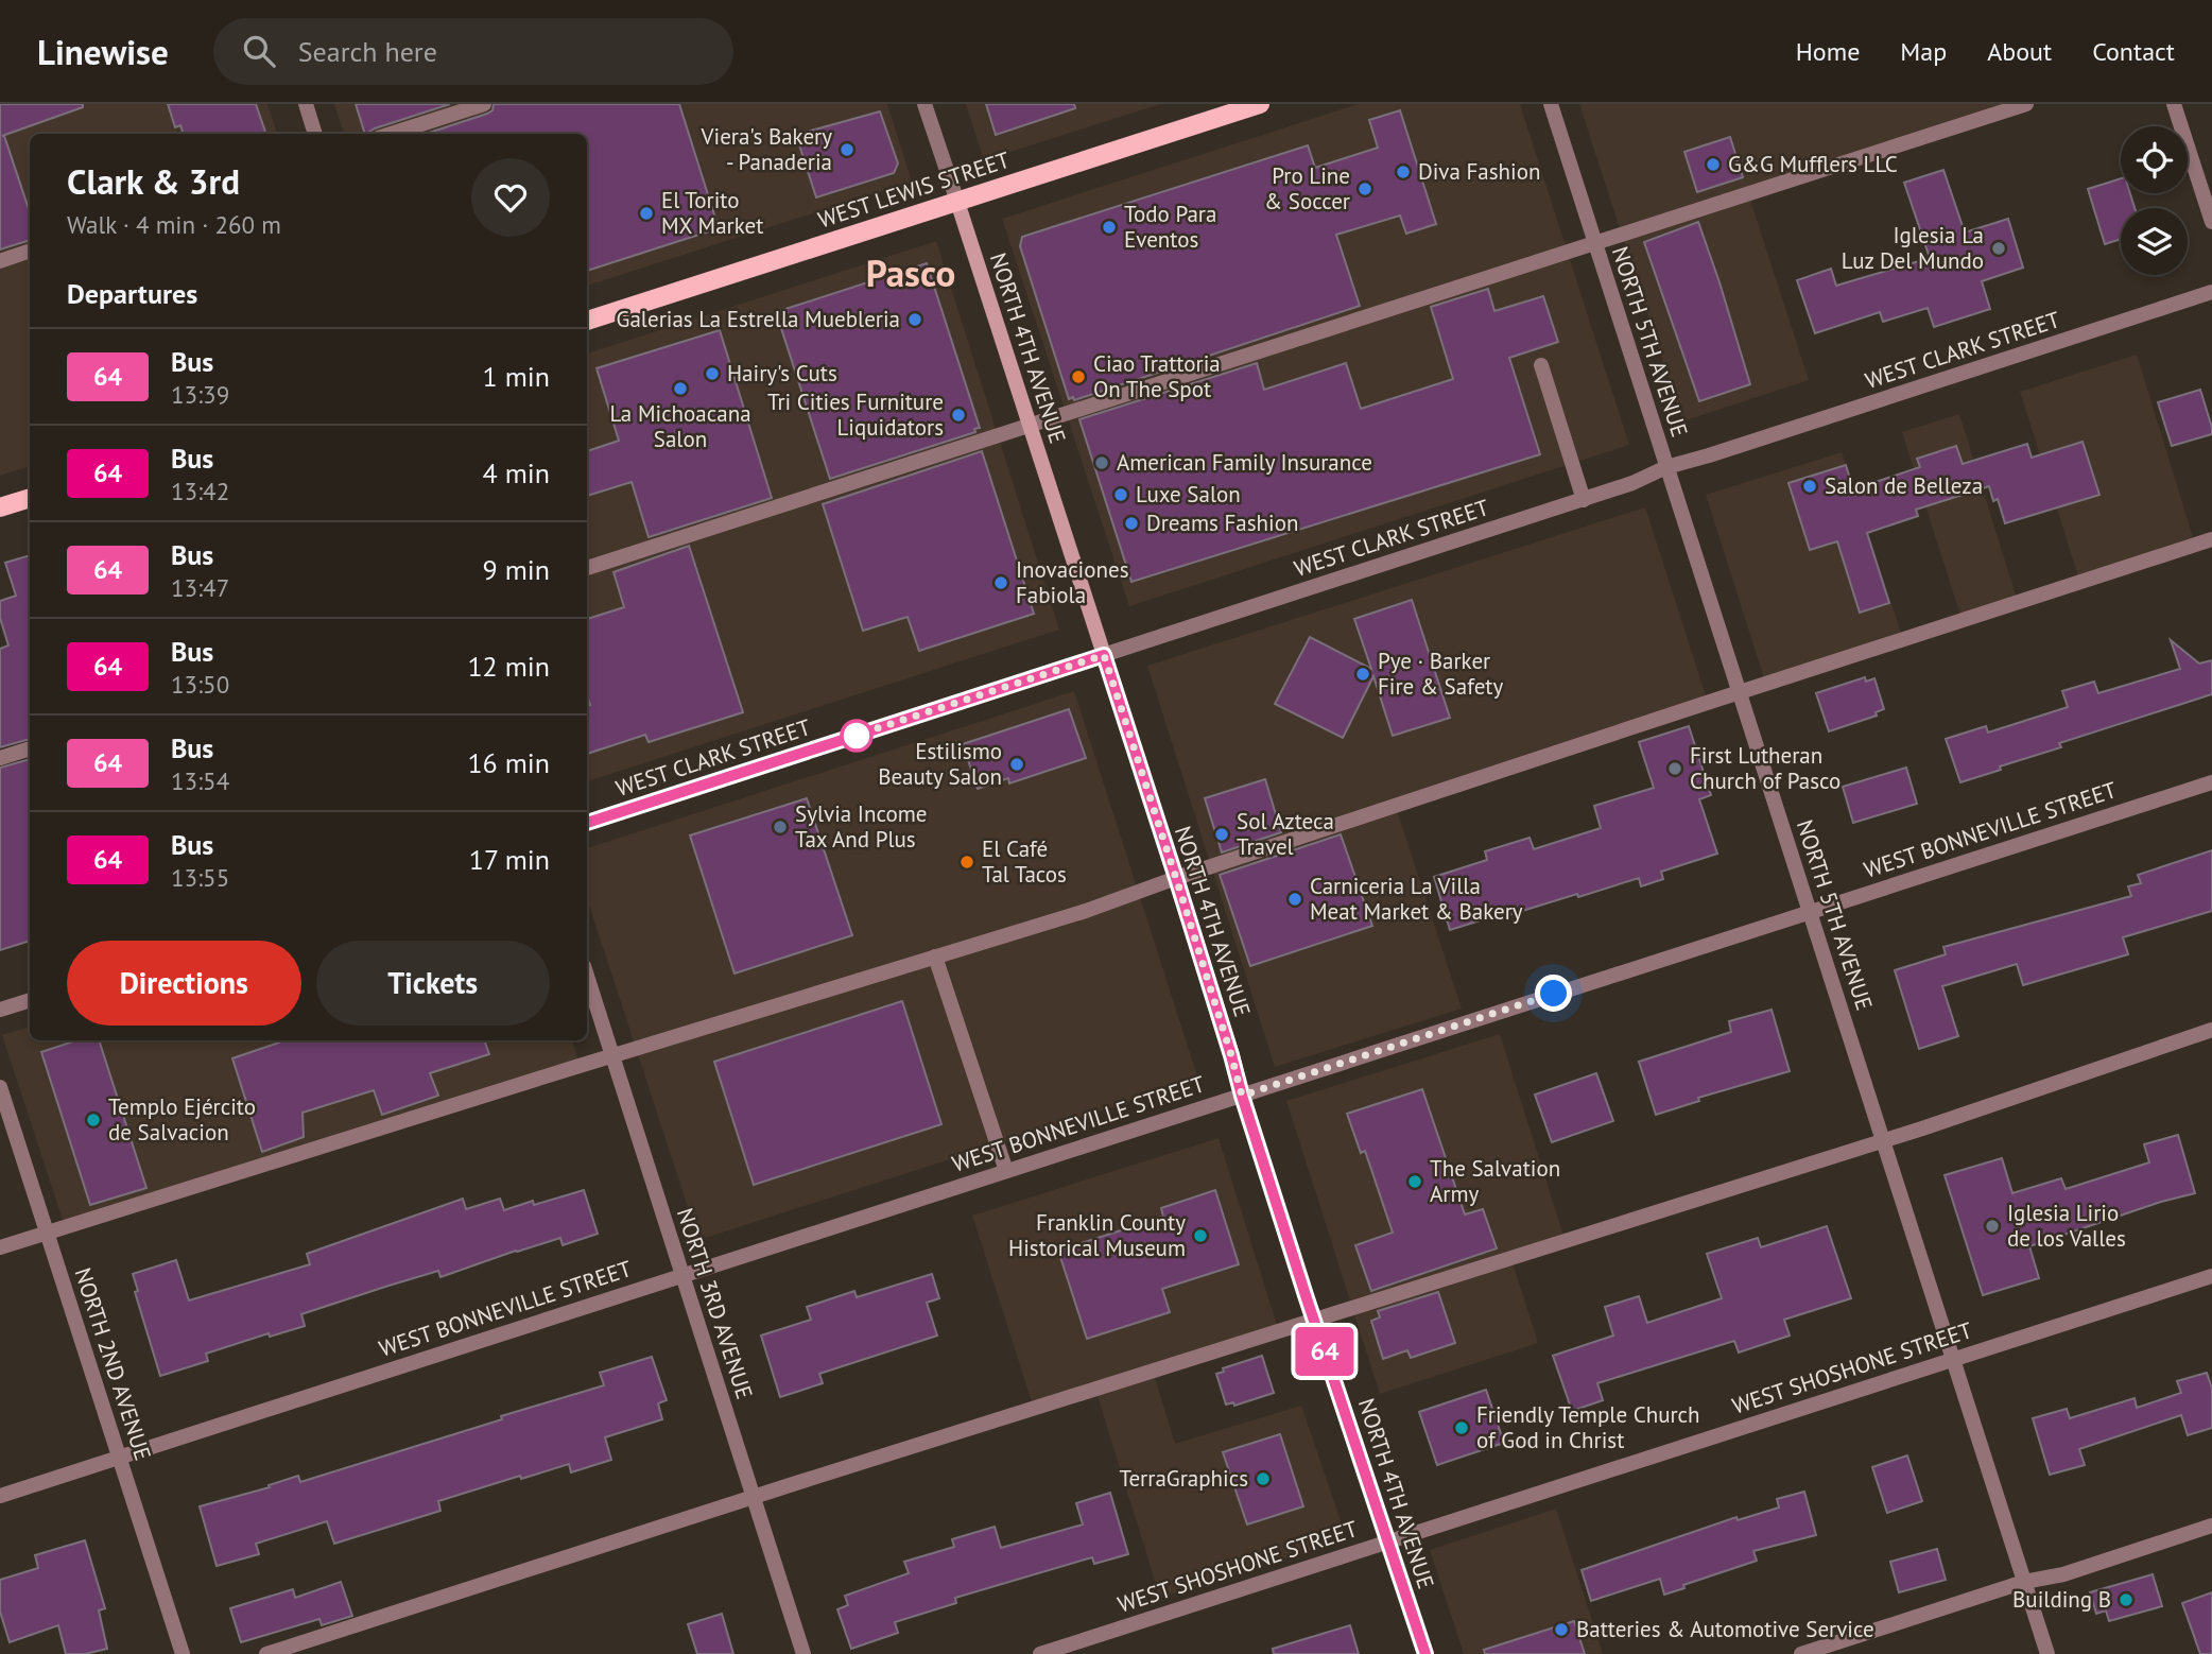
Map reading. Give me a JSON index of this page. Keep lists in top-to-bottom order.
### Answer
{
  "streets": {
    "main road": ["WEST LEWIS STREET", "NORTH 4TH AVENUE"],
    "street": [
      "NORTH 5TH AVENUE",
      "WEST CLARK STREET",
      "WEST BONNEVILLE STREET",
      "NORTH 3RD AVENUE",
      "NORTH 2ND AVENUE",
      "WEST SHOSHONE STREET"
    ]
  },
  "crossings": [
    ["WEST LEWIS STREET", "NORTH 4TH AVENUE"],
    ["NORTH 5TH AVENUE", "WEST CLARK STREET"],
    ["NORTH 5TH AVENUE", "WEST BONNEVILLE STREET"],
    ["NORTH 5TH AVENUE", "WEST SHOSHONE STREET"],
    ["NORTH 4TH AVENUE", "WEST CLARK STREET"],
    ["NORTH 4TH AVENUE", "WEST BONNEVILLE STREET"],
    ["NORTH 4TH AVENUE", "WEST SHOSHONE STREET"],
    ["WEST BONNEVILLE STREET", "NORTH 3RD AVENUE"],
    ["WEST BONNEVILLE STREET", "NORTH 2ND AVENUE"]
  ],
  "districts": ["Pasco"],
  "places": [
    "Viera's Bakery - Panaderia",
    "G&G Mufflers LLC",
    "Diva Fashion",
    "Pro Line & Soccer",
    "El Torito MX Market",
    "Todo Para Eventos",
    "Iglesia La Luz Del Mundo",
    "Galerias La Estrella Muebleria",
    "Hairy's Cuts",
    "Ciao Trattoria On The Spot",
    "La Michoacana Salon",
    "Tri Cities Furniture Liquidators",
    "American Family Insurance",
    "Salon de Belleza",
    "Luxe Salon",
    "Dreams Fashion",
    "Inovaciones Fabiola",
    "Pye · Barker Fire & Safety",
    "Estilismo Beauty Salon",
    "First Lutheran Church of Pasco",
    "Sylvia Income Tax And Plus",
    "Sol Azteca Travel",
    "El Café Tal Tacos",
    "Carniceria La Villa Meat Market & Bakery",
    "Templo Ejército de Salvacion",
    "The Salvation Army",
    "Iglesia Lirio de los Valles",
    "Franklin County Historical Museum",
    "Friendly Temple Church of God in Christ",
    "TerraGraphics",
    "Building B",
    "Batteries & Automotive Service"
  ],
  "lines": ["bus line 64"],
  "page": {
    "header": "Linewise",
    "search": "Search here",
    "nav": [
      "Home",
      "Map",
      "About",
      "Contact"
    ],
    "on_map": "64",
    "heading": [
      ["Clark & 3rd", "Walk · 4 min · 260 m"],
      "Departures"
    ],
    "list": [
      {
        "mark": "64",
        "name": "Bus",
        "note": "13:39",
        "value": "1 min"
      },
      {
        "mark": "64",
        "name": "Bus",
        "note": "13:42",
        "value": "4 min"
      },
      {
        "mark": "64",
        "name": "Bus",
        "note": "13:47",
        "value": "9 min"
      },
      {
        "mark": "64",
        "name": "Bus",
        "note": "13:50",
        "value": "12 min"
      },
      {
        "mark": "64",
        "name": "Bus",
        "note": "13:54",
        "value": "16 min"
      },
      {
        "mark": "64",
        "name": "Bus",
        "note": "13:55",
        "value": "17 min"
      }
    ],
    "buttons": ["Directions", "Tickets"]
  }
}
